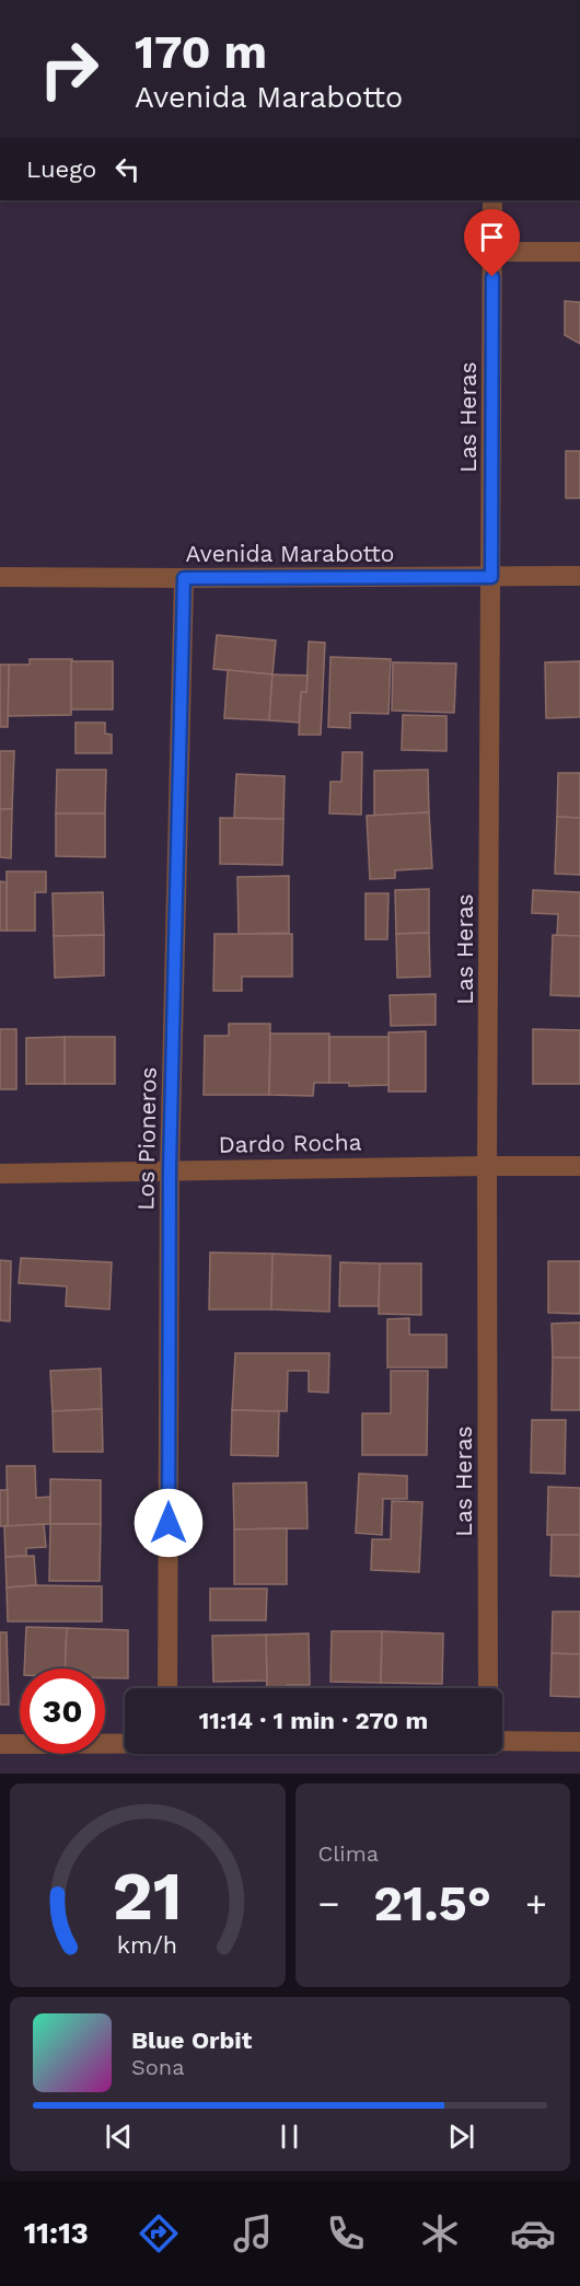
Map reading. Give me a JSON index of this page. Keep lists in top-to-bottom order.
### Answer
{
  "streets": {
    "street": [
      "Las Heras",
      "Avenida Marabotto",
      "Los Pioneros",
      "Dardo Rocha"
    ]
  },
  "crossings": [
    ["Las Heras", "Avenida Marabotto"],
    ["Las Heras", "Dardo Rocha"],
    ["Avenida Marabotto", "Los Pioneros"],
    ["Los Pioneros", "Dardo Rocha"]
  ],
  "page": {
    "turn": ["170 m", "Avenida Marabotto"],
    "then": "Luego",
    "limit": "30",
    "trip": "11:14 · 1 min · 270 m",
    "tile": "Clima",
    "heat": ["−", "21.5°", "+"],
    "song": ["Blue Orbit", "Sona"],
    "tabs": "11:13",
    "gauge": ["21", "km/h"]
  }
}
